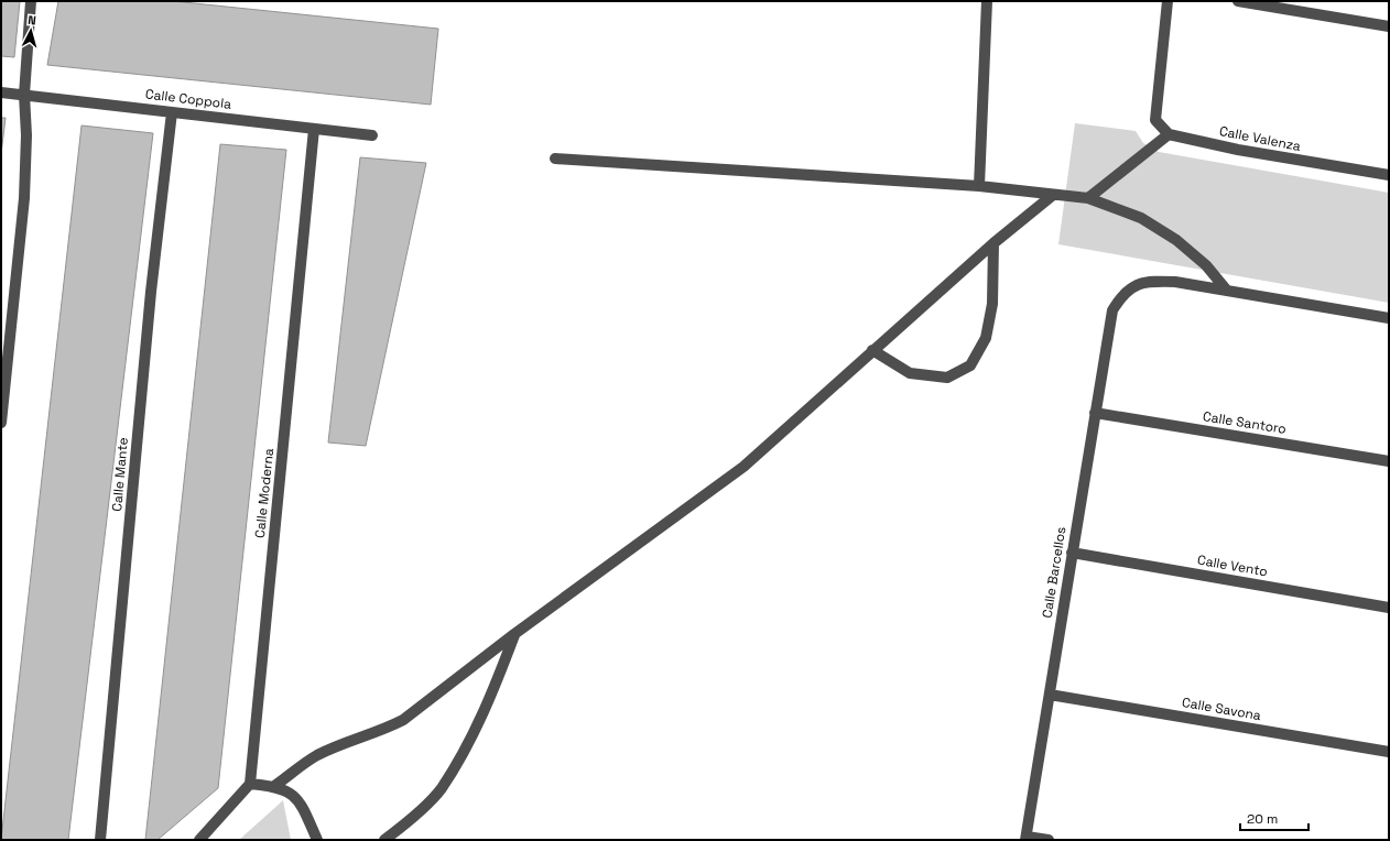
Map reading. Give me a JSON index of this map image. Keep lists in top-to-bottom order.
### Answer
{
  "streets": {
    "street": [
      "Calle Coppola",
      "Calle Valenza",
      "Calle Santoro",
      "Calle Mante",
      "Calle Moderna",
      "Calle Vento",
      "Calle Barcellos",
      "Calle Savona"
    ]
  },
  "crossings": [
    ["Calle Coppola", "Calle Mante"],
    ["Calle Coppola", "Calle Moderna"],
    ["Calle Santoro", "Calle Barcellos"],
    ["Calle Vento", "Calle Barcellos"],
    ["Calle Barcellos", "Calle Savona"]
  ],
  "scale_bar": "20 m",
  "north": "top"
}
